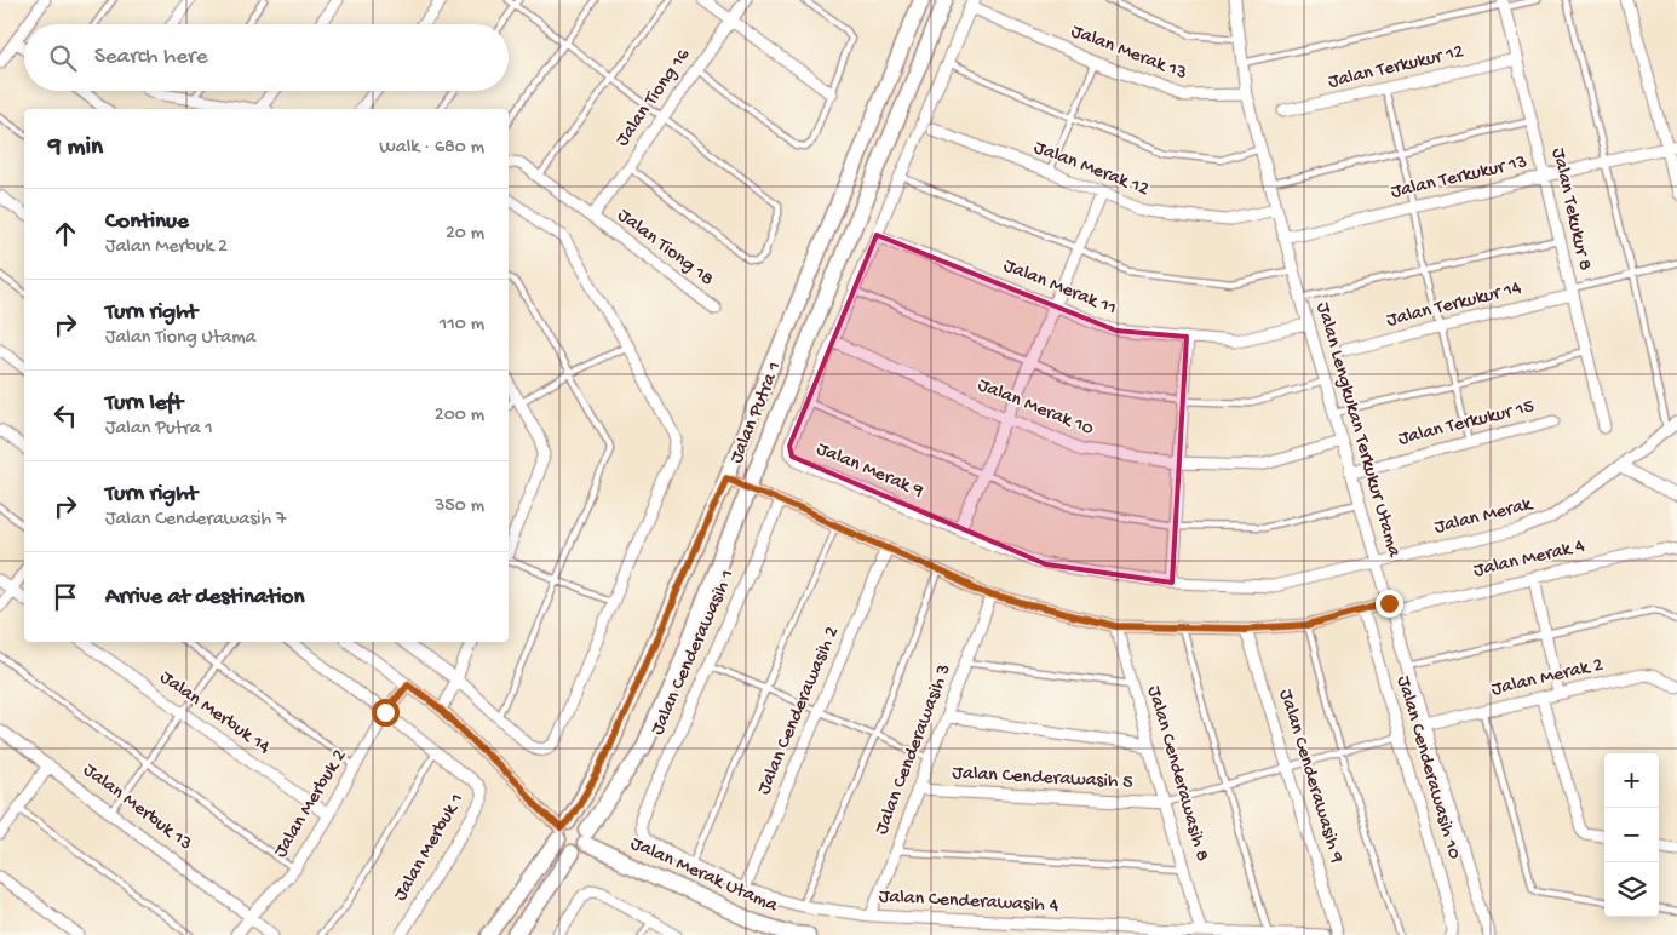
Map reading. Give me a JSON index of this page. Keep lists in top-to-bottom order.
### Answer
{
  "streets": {
    "main road": ["Jalan Putra 1", "Jalan Merak Utama"],
    "street": [
      "Jalan Merak 13",
      "Jalan Terkukur 12",
      "Jalan Tiong 16",
      "Jalan Merak 12",
      "Jalan Terkukur 13",
      "Jalan Tekukur 8",
      "Jalan Tiong 18",
      "Jalan Merak 11",
      "Jalan Terkukur 14",
      "Jalan Merak 10",
      "Jalan Terkukur 15",
      "Jalan Lengkukan Terkukur Utama",
      "Jalan Merak 9",
      "Jalan Merak",
      "Jalan Merak 4",
      "Jalan Cenderawasih 1",
      "Jalan Merak 2",
      "Jalan Cenderawasih 2",
      "Jalan Merbuk 14",
      "Jalan Cenderawasih 3",
      "Jalan Cenderawasih 10",
      "Jalan Cenderawasih 8",
      "Jalan Cenderawasih 9",
      "Jalan Cenderawasih 5",
      "Jalan Merbuk 2",
      "Jalan Merbuk 13",
      "Jalan Merbuk 1",
      "Jalan Cenderawasih 4"
    ]
  },
  "crossings": [
    ["Jalan Merak 13", "Jalan Lengkukan Terkukur Utama"],
    ["Jalan Merak 13", "Jalan Merak 9"],
    ["Jalan Terkukur 12", "Jalan Tekukur 8"],
    ["Jalan Tiong 16", "Jalan Tiong 18"],
    ["Jalan Merak 12", "Jalan Lengkukan Terkukur Utama"],
    ["Jalan Terkukur 13", "Jalan Tekukur 8"],
    ["Jalan Terkukur 13", "Jalan Lengkukan Terkukur Utama"],
    ["Jalan Tekukur 8", "Jalan Terkukur 14"],
    ["Jalan Merak 11", "Jalan Lengkukan Terkukur Utama"],
    ["Jalan Merak 11", "Jalan Merak 9"],
    ["Jalan Merak 10", "Jalan Lengkukan Terkukur Utama"],
    ["Jalan Merak 10", "Jalan Merak 9"],
    ["Jalan Putra 1", "Jalan Merak 4"],
    ["Jalan Putra 1", "Jalan Merak Utama"],
    ["Jalan Terkukur 15", "Jalan Lengkukan Terkukur Utama"],
    ["Jalan Lengkukan Terkukur Utama", "Jalan Merak 9"],
    ["Jalan Lengkukan Terkukur Utama", "Jalan Merak"],
    ["Jalan Lengkukan Terkukur Utama", "Jalan Merak 4"],
    ["Jalan Lengkukan Terkukur Utama", "Jalan Merak 2"],
    ["Jalan Merak 9", "Jalan Merak"],
    ["Jalan Merak 4", "Jalan Cenderawasih 1"],
    ["Jalan Merak 4", "Jalan Cenderawasih 2"],
    ["Jalan Merak 4", "Jalan Cenderawasih 3"],
    ["Jalan Merak 4", "Jalan Cenderawasih 10"],
    ["Jalan Merak 4", "Jalan Cenderawasih 8"],
    ["Jalan Merak 4", "Jalan Cenderawasih 9"],
    ["Jalan Cenderawasih 1", "Jalan Cenderawasih 4"],
    ["Jalan Cenderawasih 2", "Jalan Cenderawasih 4"],
    ["Jalan Merbuk 14", "Jalan Merbuk 2"],
    ["Jalan Cenderawasih 3", "Jalan Cenderawasih 5"],
    ["Jalan Cenderawasih 3", "Jalan Cenderawasih 4"],
    ["Jalan Cenderawasih 8", "Jalan Cenderawasih 5"],
    ["Jalan Cenderawasih 8", "Jalan Cenderawasih 4"],
    ["Jalan Merbuk 2", "Jalan Merbuk 13"],
    ["Jalan Merbuk 2", "Jalan Merbuk 1"]
  ],
  "page": {
    "search": "Search here",
    "heading": ["9 min", "Walk · 680 m"],
    "list": [
      ["Continue", "Jalan Merbuk 2", "20 m"],
      ["Turn right", "Jalan Tiong Utama", "110 m"],
      ["Turn left", "Jalan Putra 1", "200 m"],
      ["Turn right", "Jalan Cenderawasih 7", "350 m"],
      "Arrive at destination"
    ],
    "map_buttons": ["+", "−"]
  }
}
